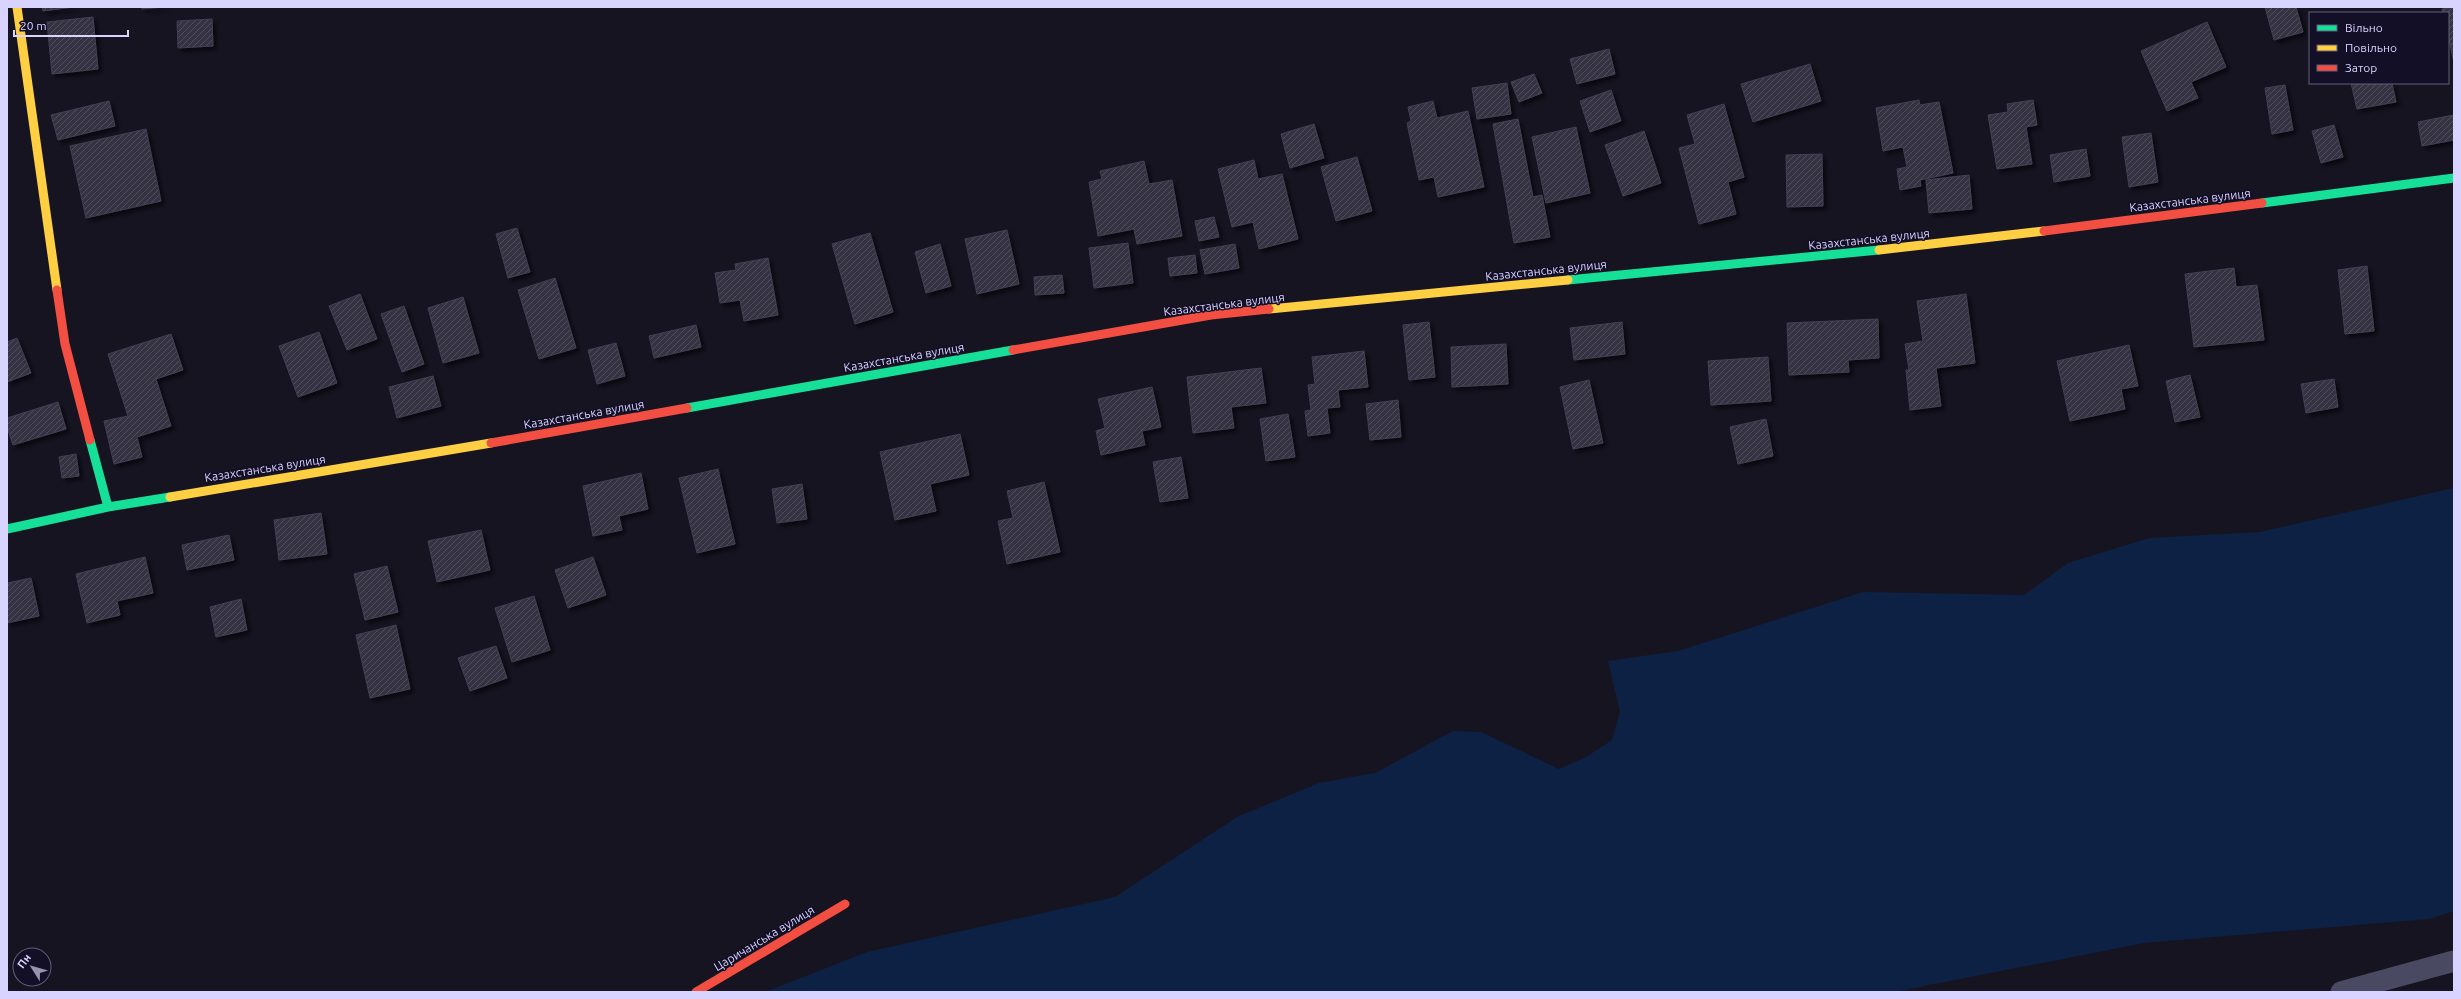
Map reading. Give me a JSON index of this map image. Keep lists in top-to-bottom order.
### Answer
{
  "streets": {
    "street": ["Казахстанська вулиця", "Царичанська вулиця"]
  },
  "legend": ["Вільно", "Повільно", "Затор"],
  "scale_bar": "20 m",
  "north": "top left"
}
